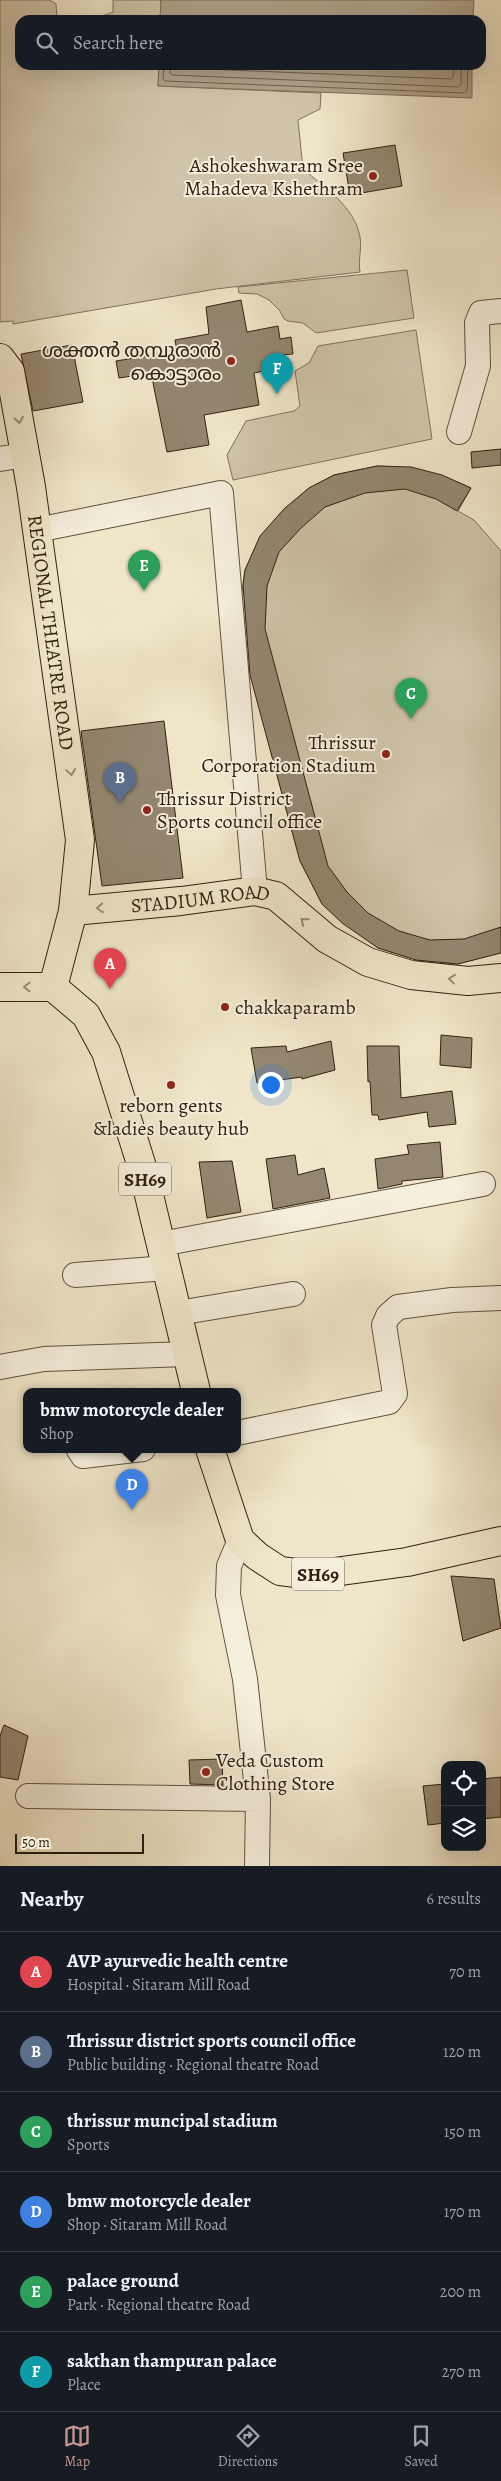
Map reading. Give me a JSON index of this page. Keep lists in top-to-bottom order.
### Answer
{
  "streets": {
    "main road": ["REGIONAL THEATRE ROAD", "STADIUM ROAD", "SH69"]
  },
  "crossings": [
    ["REGIONAL THEATRE ROAD", "STADIUM ROAD"]
  ],
  "one_way": ["REGIONAL THEATRE ROAD", "STADIUM ROAD"],
  "places": [
    "Ashokeshwaram Sree Mahadeva Kshethram",
    "ശക്തൻ തമ്പുരാൻ കൊട്ടാരം",
    "Thrissur Corporation Stadium",
    "Thrissur District Sports council office",
    "chakkaparamb",
    "reborn gents &ladies beauty hub",
    "Veda Custom Clothing Store"
  ],
  "scale_bar": "50 m",
  "page": {
    "search": "Search here",
    "pins": [
      "F",
      "E",
      "C",
      "B",
      "A",
      "D"
    ],
    "popup": ["bmw motorcycle dealer", "Shop"],
    "scale": "50 m",
    "heading": ["Nearby", "6 results"],
    "list": [
      {
        "mark": "A",
        "name": "AVP ayurvedic health centre",
        "note": "Hospital · Sitaram Mill Road",
        "value": "70 m"
      },
      {
        "mark": "B",
        "name": "Thrissur district sports council office",
        "note": "Public building · Regional theatre Road",
        "value": "120 m"
      },
      {
        "mark": "C",
        "name": "thrissur muncipal stadium",
        "note": "Sports",
        "value": "150 m"
      },
      {
        "mark": "D",
        "name": "bmw motorcycle dealer",
        "note": "Shop · Sitaram Mill Road",
        "value": "170 m"
      },
      {
        "mark": "E",
        "name": "palace ground",
        "note": "Park · Regional theatre Road",
        "value": "200 m"
      },
      {
        "mark": "F",
        "name": "sakthan thampuran palace",
        "note": "Place",
        "value": "270 m"
      }
    ],
    "nav": ["Map", "Directions", "Saved"]
  }
}
